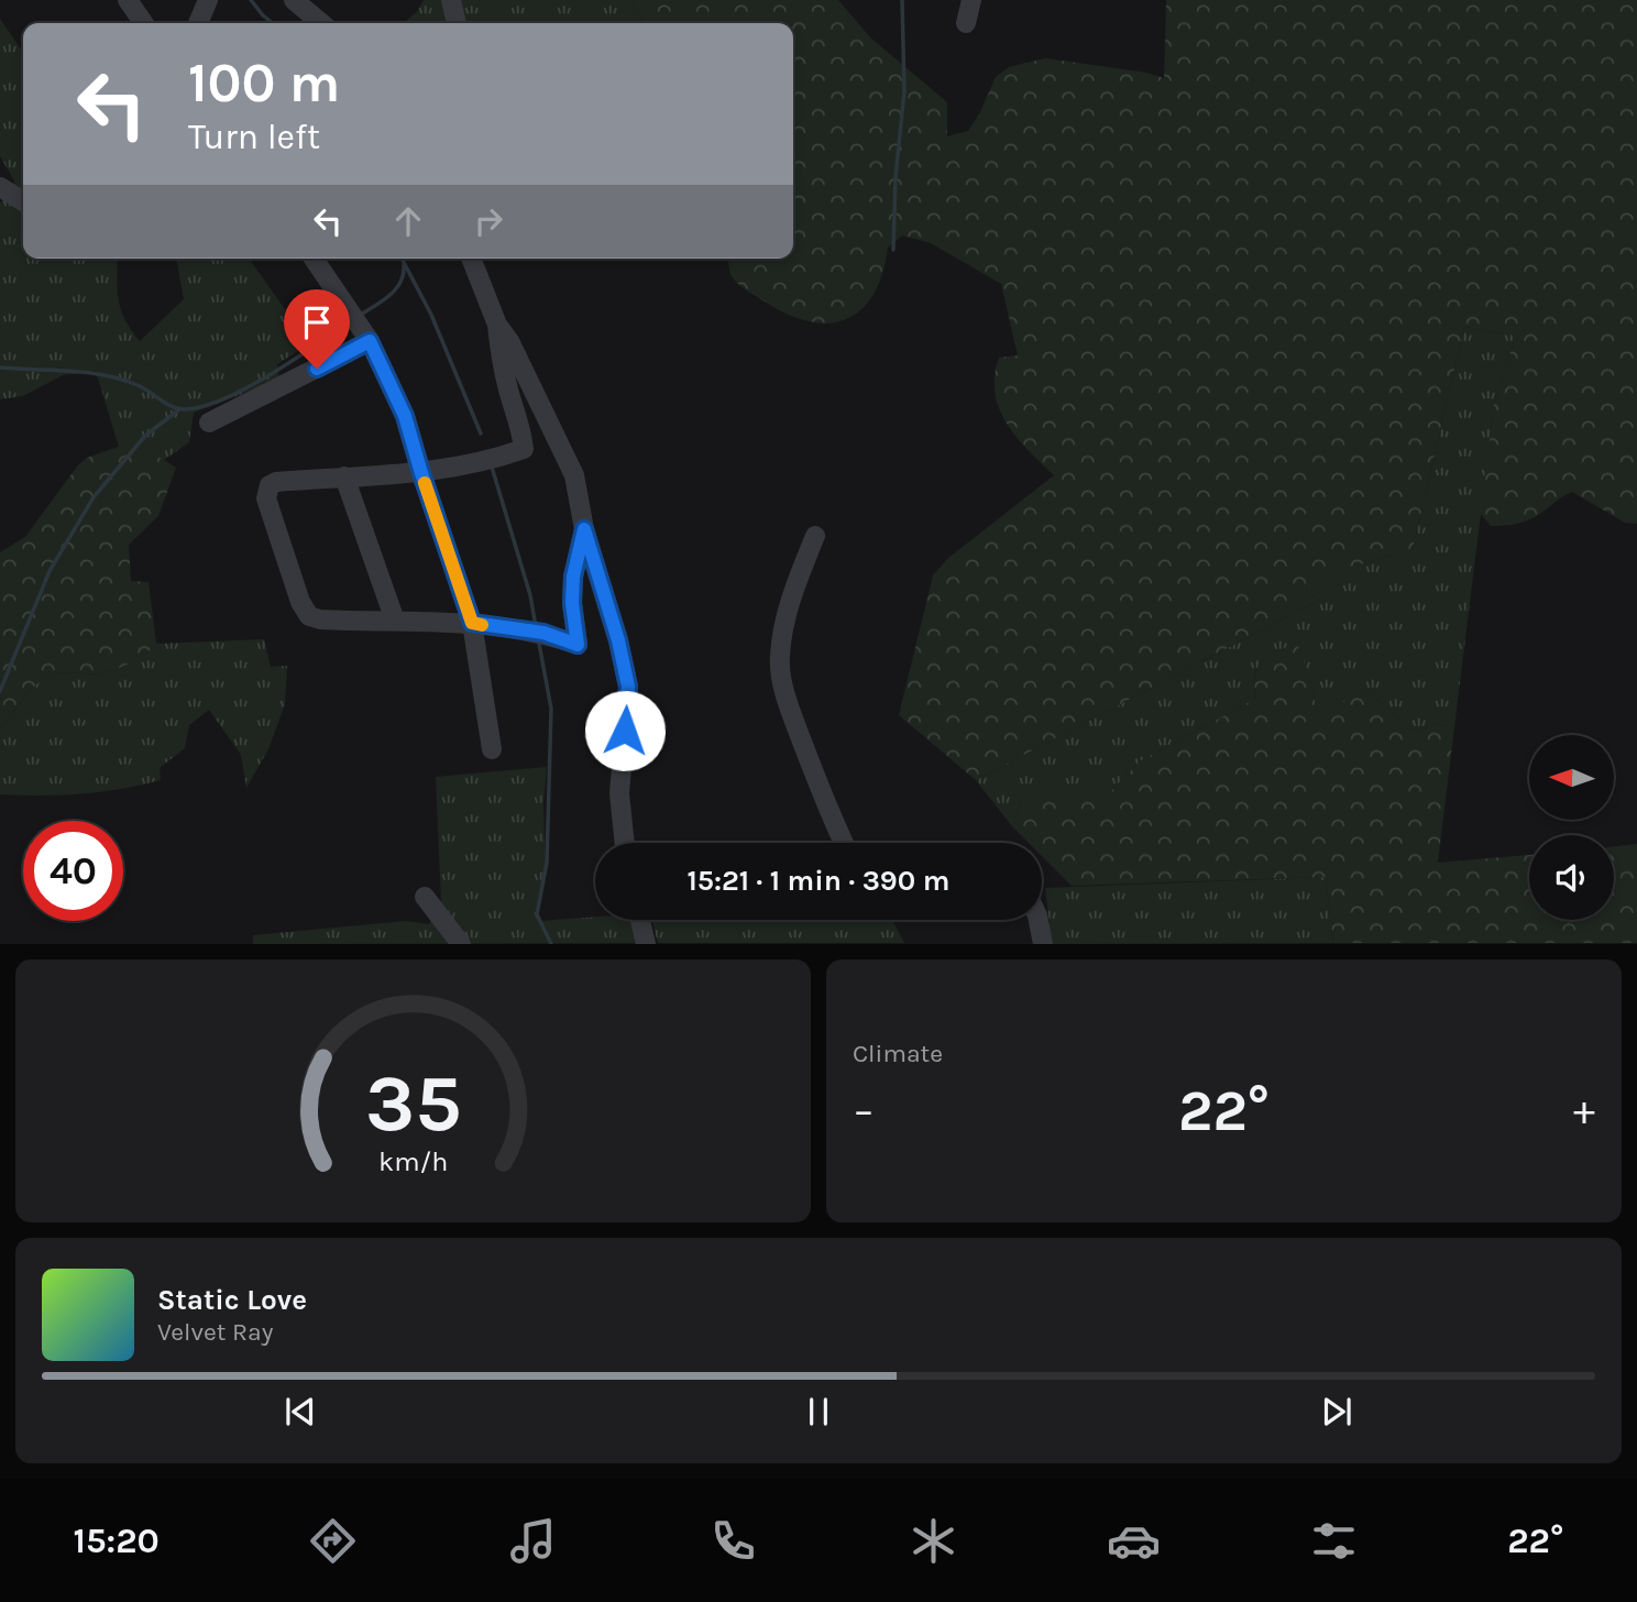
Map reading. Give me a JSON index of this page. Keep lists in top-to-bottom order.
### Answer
{
  "north": "left",
  "page": {
    "turn": ["100 m", "Turn left"],
    "limit": "40",
    "trip": "15:21 · 1 min · 390 m",
    "tile": "Climate",
    "heat": ["−", "22°", "+"],
    "song": ["Static Love", "Velvet Ray"],
    "tabs": ["15:20", "22°"],
    "gauge": ["35", "km/h"]
  }
}
